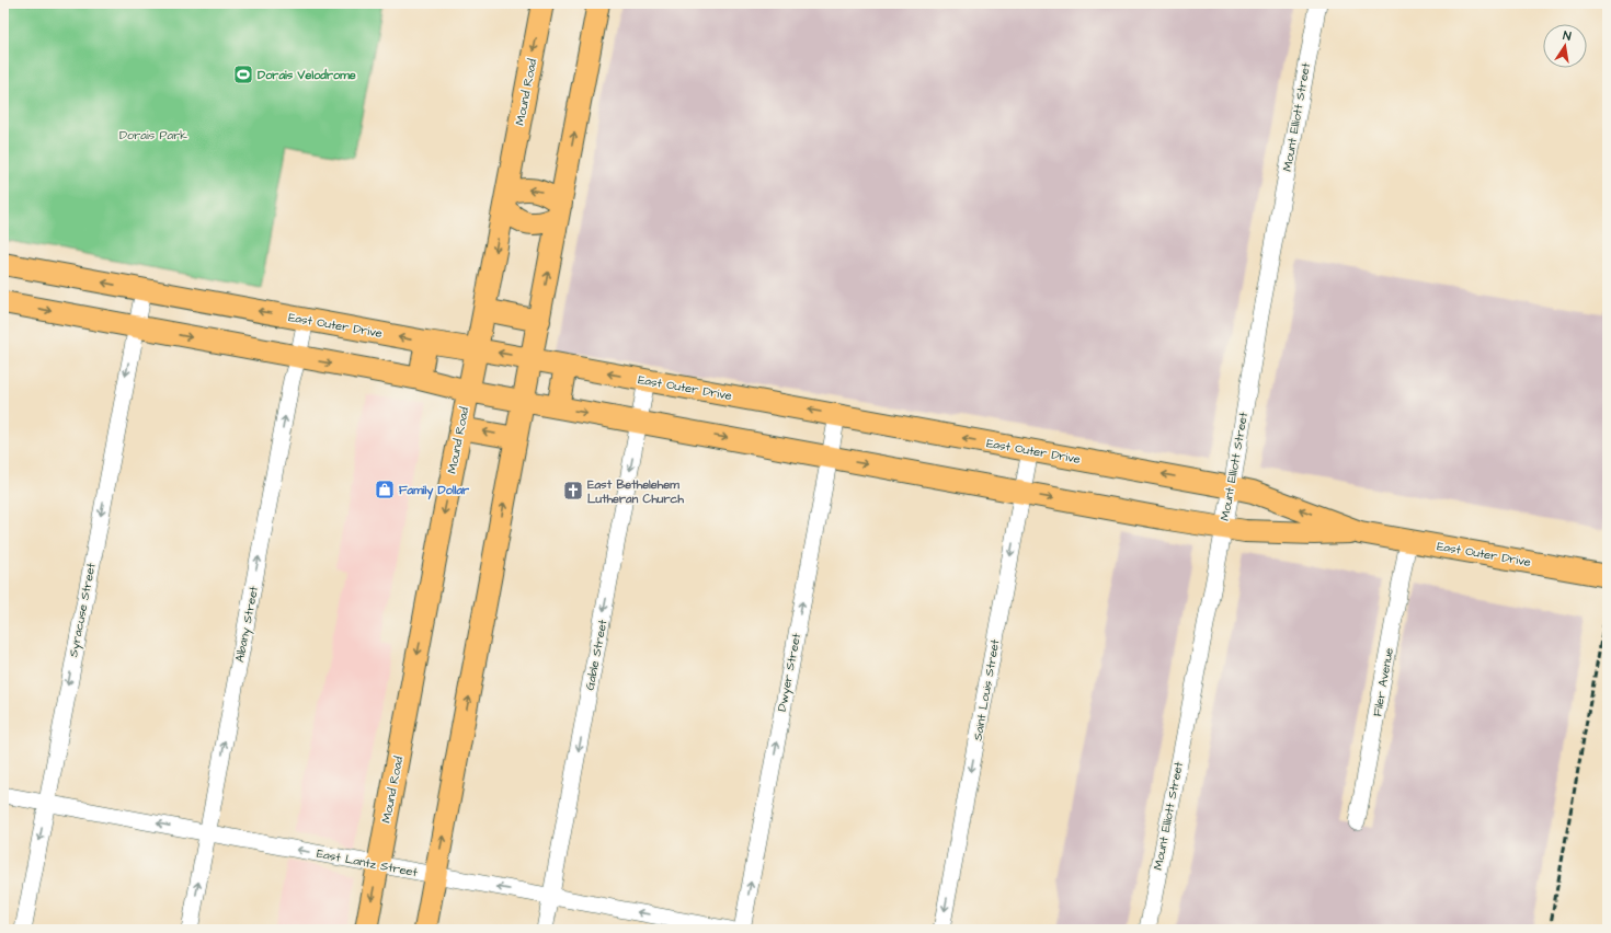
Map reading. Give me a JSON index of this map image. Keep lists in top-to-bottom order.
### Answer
{
  "streets": {
    "main road": ["Mound Road", "East Outer Drive"],
    "street": [
      "Mount Elliott Street",
      "Syracuse Street",
      "Albany Street",
      "Gable Street",
      "Dwyer Street",
      "Filer Avenue",
      "Saint Louis Street",
      "East Lantz Street"
    ]
  },
  "crossings": [
    ["Mound Road", "East Outer Drive"],
    ["Mound Road", "East Lantz Street"],
    ["Mount Elliott Street", "East Outer Drive"],
    ["East Outer Drive", "Syracuse Street"],
    ["East Outer Drive", "Albany Street"],
    ["East Outer Drive", "Gable Street"],
    ["East Outer Drive", "Dwyer Street"],
    ["East Outer Drive", "Filer Avenue"],
    ["East Outer Drive", "Saint Louis Street"],
    ["Syracuse Street", "East Lantz Street"],
    ["Albany Street", "East Lantz Street"],
    ["Gable Street", "East Lantz Street"]
  ],
  "one_way": [
    "Syracuse Street",
    "Albany Street",
    "Gable Street",
    "Dwyer Street",
    "Saint Louis Street",
    "East Lantz Street"
  ],
  "parks": ["Dorais Park"],
  "places": {
    "sports": ["Dorais Velodrome"],
    "shop": ["Family Dollar"],
    "church": ["East Bethelehem Lutheran Church"]
  },
  "north": "top"
}
